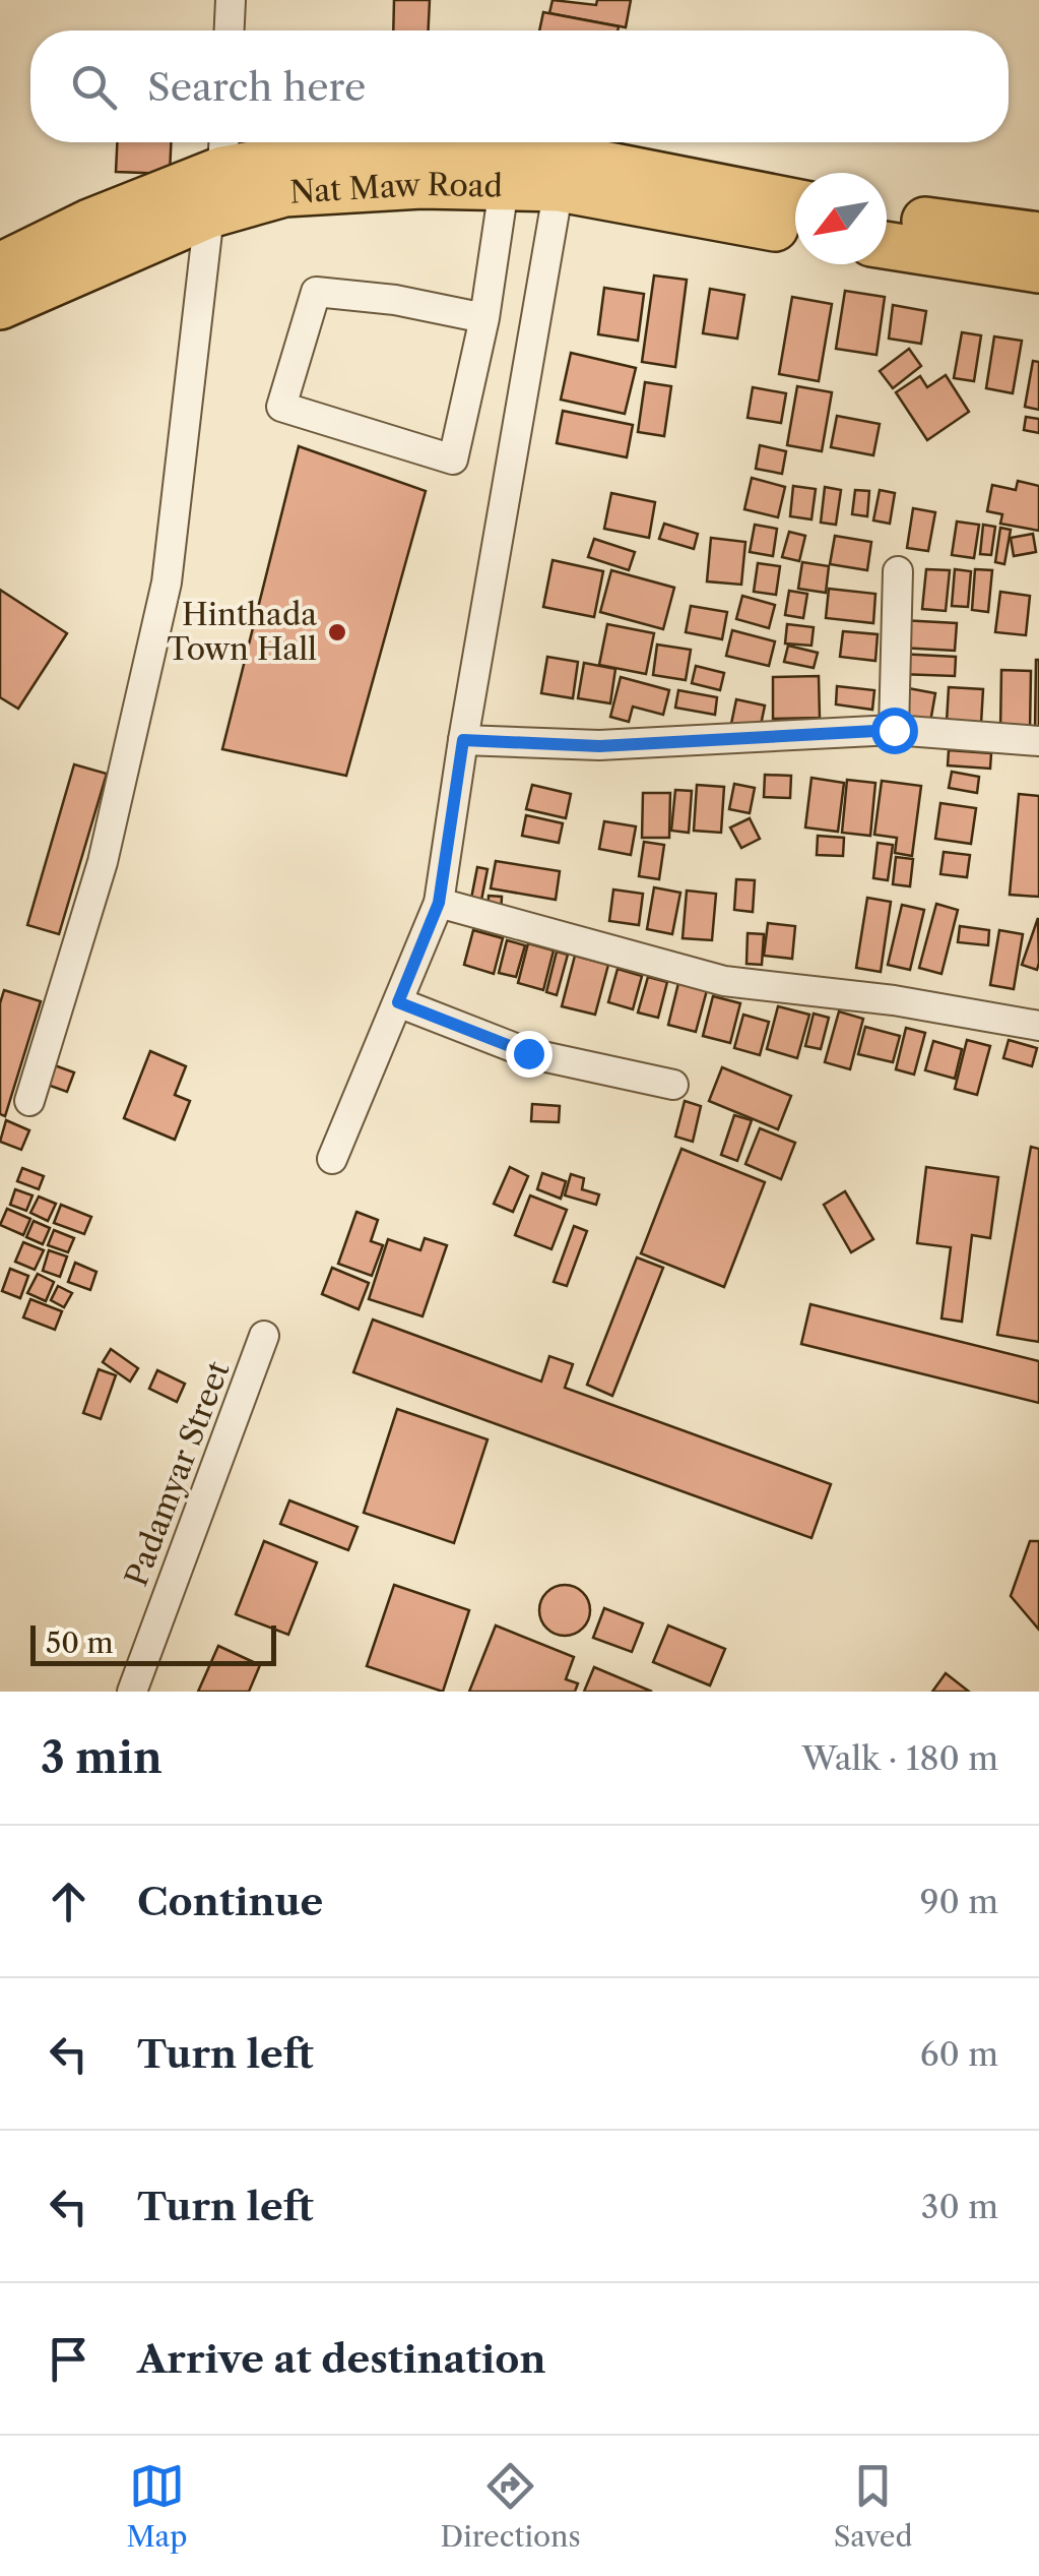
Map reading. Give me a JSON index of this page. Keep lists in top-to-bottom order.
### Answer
{
  "streets": {
    "main road": ["Nat Maw Road"],
    "street": ["Padamyar Street"]
  },
  "places": ["Hinthada Town Hall"],
  "scale_bar": "50 m",
  "north": "bottom left",
  "page": {
    "search": "Search here",
    "scale": "50 m",
    "heading": ["3 min", "Walk · 180 m"],
    "list": [
      ["Continue", "90 m"],
      ["Turn left", "60 m"],
      ["Turn left", "30 m"],
      "Arrive at destination"
    ],
    "nav": ["Map", "Directions", "Saved"]
  }
}
